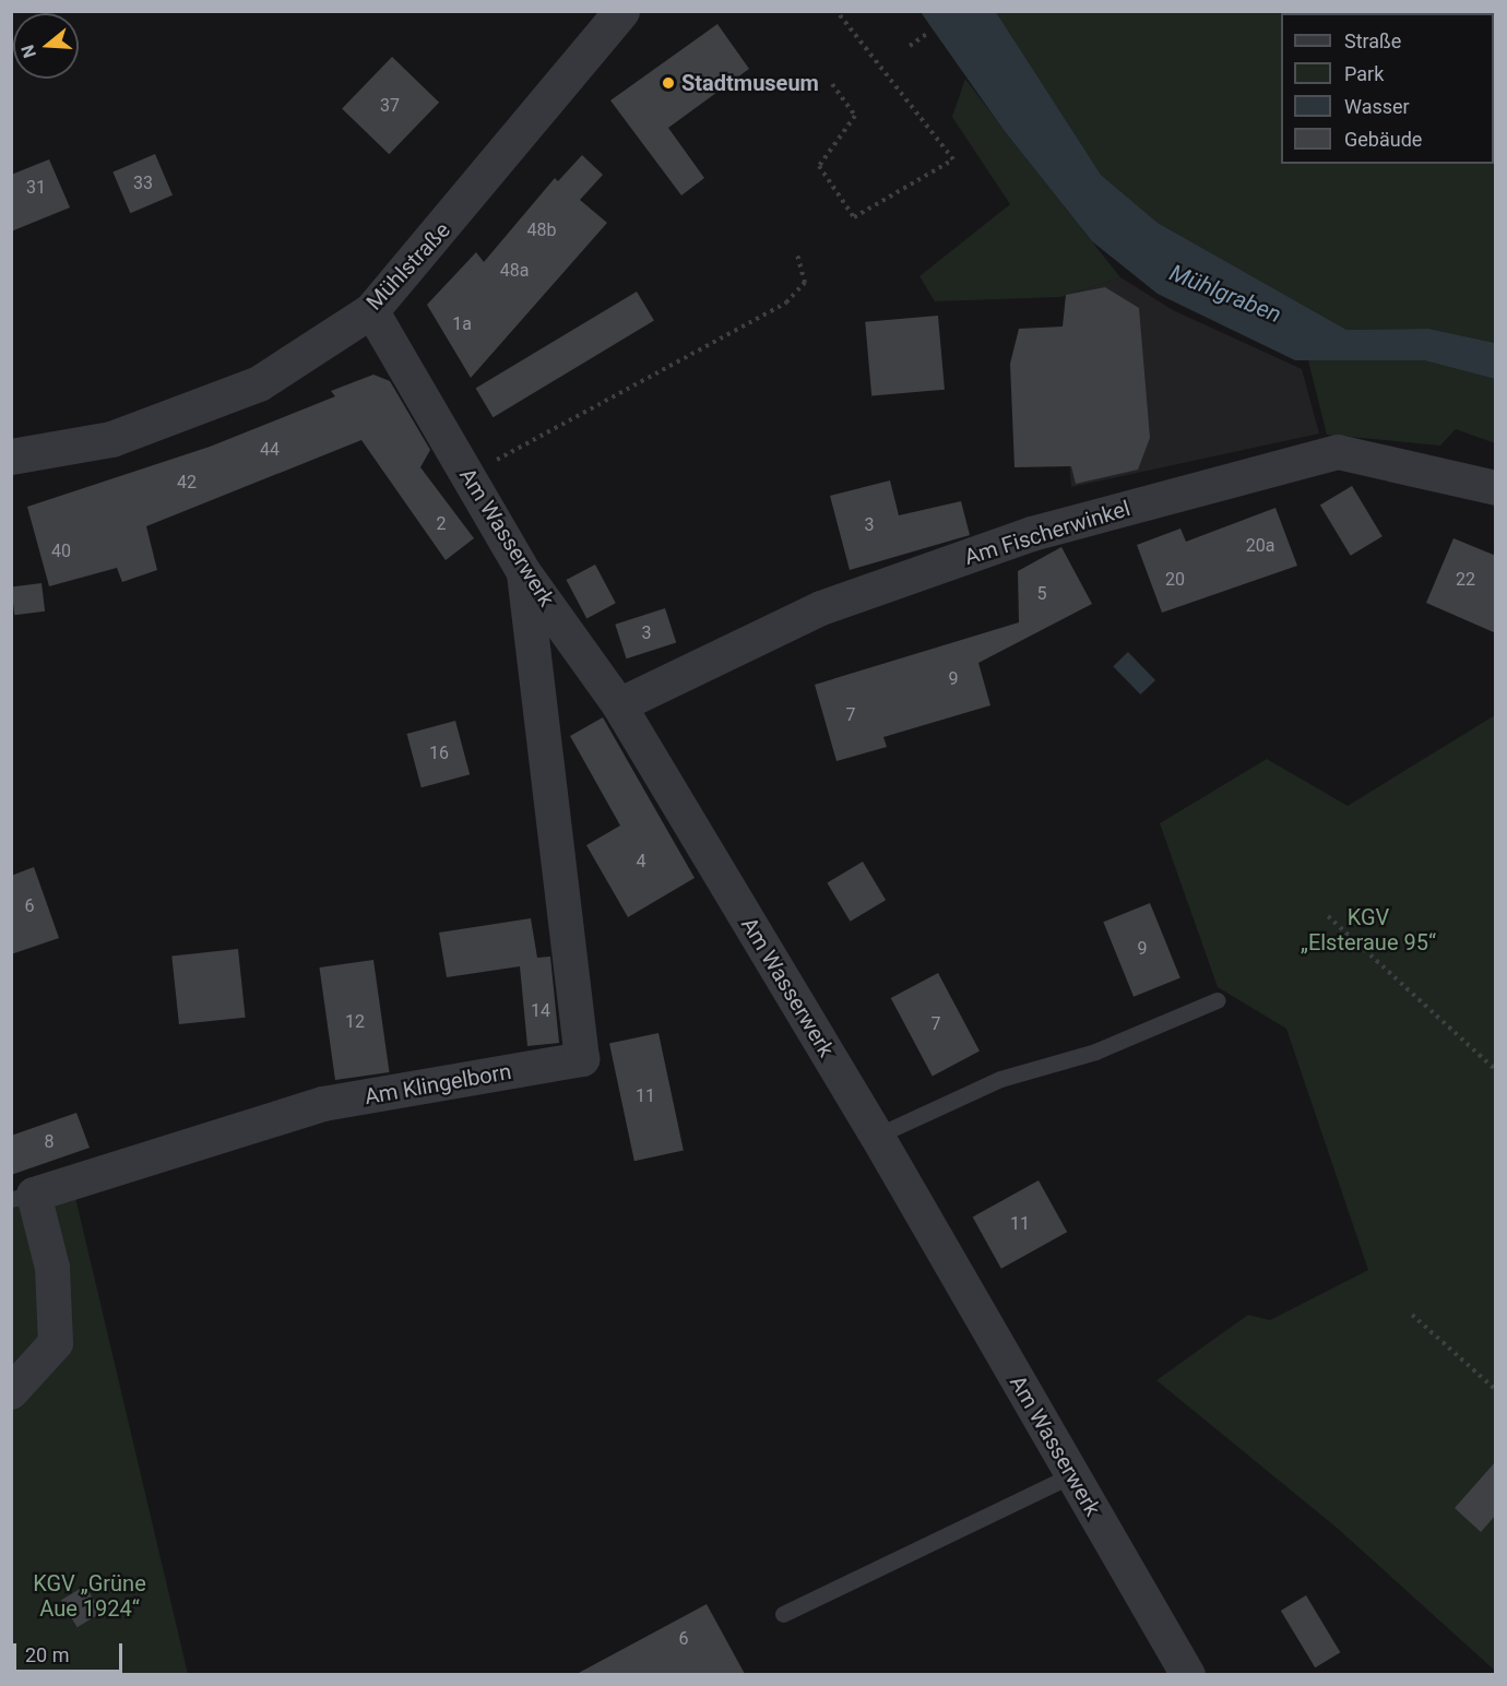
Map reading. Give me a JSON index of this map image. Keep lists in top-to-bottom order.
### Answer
{
  "streets": {
    "street": [
      "Mühlstraße",
      "Am Fischerwinkel",
      "Am Wasserwerk",
      "Am Klingelborn"
    ]
  },
  "crossings": [
    ["Mühlstraße", "Am Wasserwerk"],
    ["Am Fischerwinkel", "Am Wasserwerk"],
    ["Am Wasserwerk", "Am Klingelborn"]
  ],
  "water": ["Mühlgraben"],
  "parks": ["KGV „Elsteraue 95“", "KGV „Grüne Aue 1924“"],
  "places": ["Stadtmuseum"],
  "house_numbers": [
    "37",
    "33",
    "31",
    "48b",
    "48a",
    "1a",
    "44",
    "42",
    "2",
    "3",
    "20a",
    "40",
    "20",
    "22",
    "5",
    "3",
    "9",
    "7",
    "16",
    "4",
    "6",
    "9",
    "14",
    "12",
    "7",
    "11",
    "8",
    "11",
    "6"
  ],
  "legend": [
    "Straße",
    "Park",
    "Wasser",
    "Gebäude"
  ],
  "scale_bar": "20 m",
  "north": "left"
}
